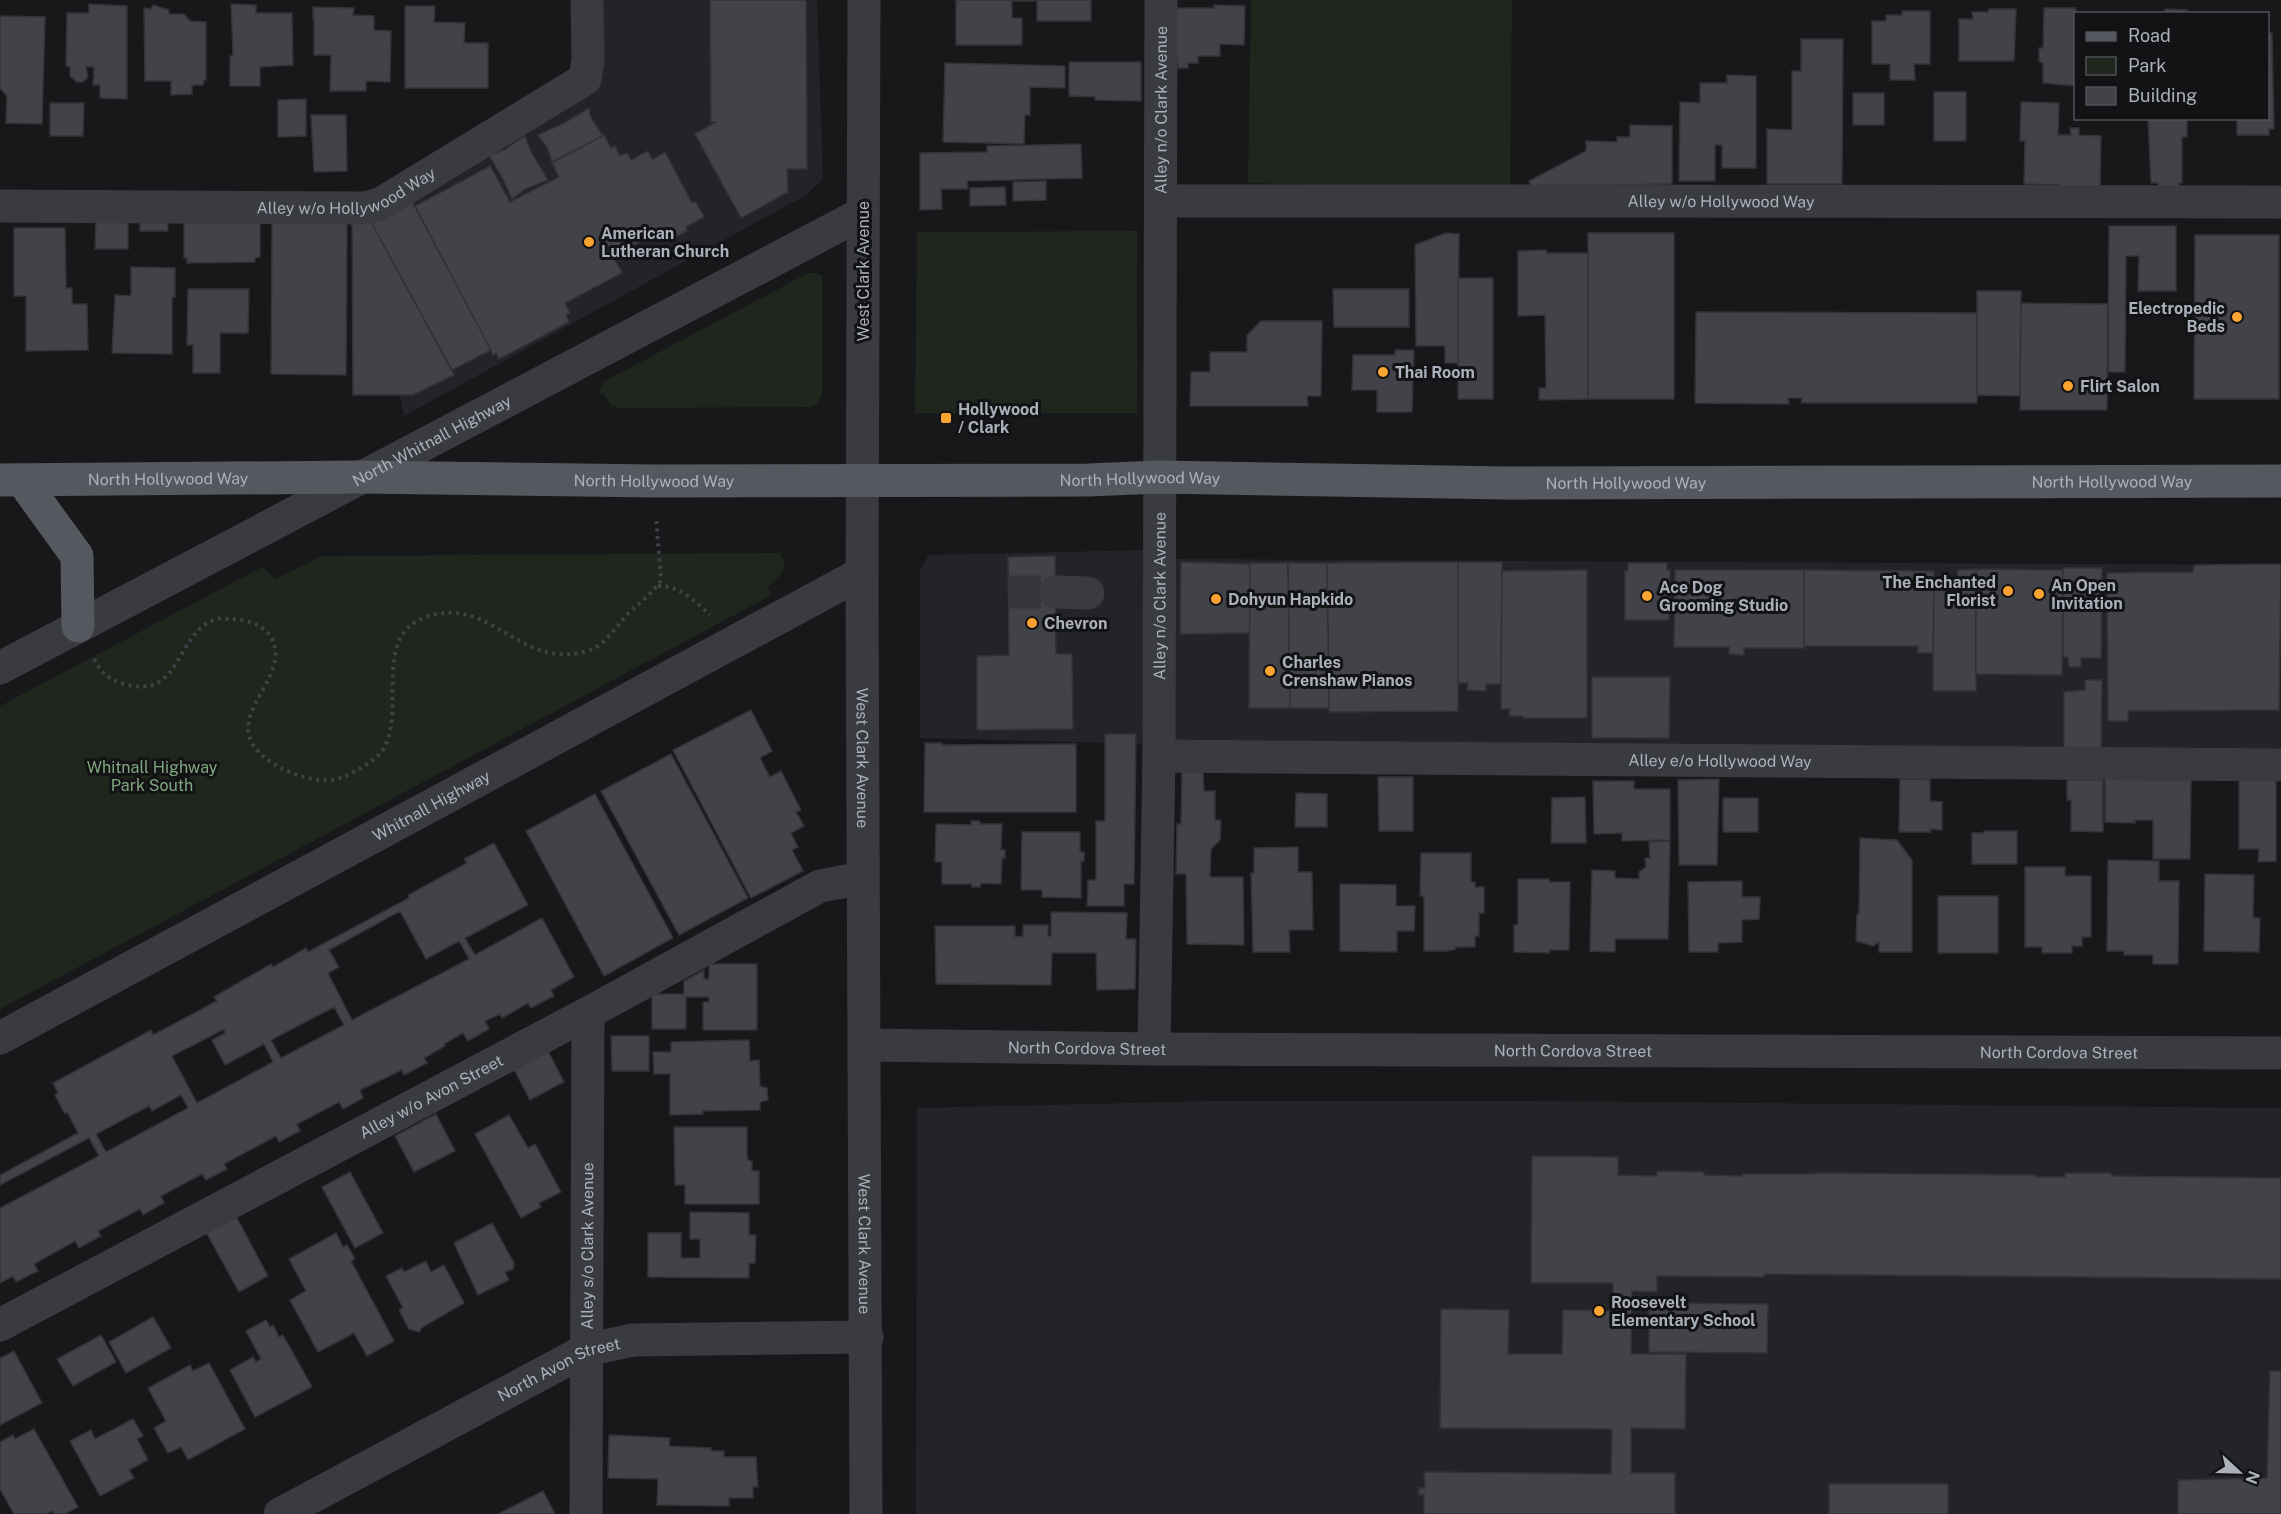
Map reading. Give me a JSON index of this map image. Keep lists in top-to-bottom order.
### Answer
{
  "streets": {
    "main road": ["North Hollywood Way"],
    "street": [
      "Alley n/o Clark Avenue",
      "Alley w/o Hollywood Way",
      "West Clark Avenue",
      "North Whitnall Highway",
      "Alley e/o Hollywood Way",
      "Whitnall Highway",
      "North Cordova Street",
      "Alley w/o Avon Street",
      "Alley s/o Clark Avenue",
      "North Avon Street"
    ]
  },
  "crossings": [
    ["Alley n/o Clark Avenue", "Alley w/o Hollywood Way"],
    ["Alley n/o Clark Avenue", "North Hollywood Way"],
    ["Alley n/o Clark Avenue", "Alley e/o Hollywood Way"],
    ["Alley n/o Clark Avenue", "North Cordova Street"],
    ["West Clark Avenue", "North Whitnall Highway"],
    ["West Clark Avenue", "North Hollywood Way"],
    ["West Clark Avenue", "Whitnall Highway"],
    ["West Clark Avenue", "North Cordova Street"],
    ["West Clark Avenue", "Alley w/o Avon Street"],
    ["West Clark Avenue", "North Avon Street"],
    ["North Whitnall Highway", "North Hollywood Way"],
    ["Alley w/o Avon Street", "Alley s/o Clark Avenue"],
    ["Alley s/o Clark Avenue", "North Avon Street"]
  ],
  "parks": ["Whitnall Highway Park South"],
  "places": {
    "other": [
      "American Lutheran Church",
      "Electropedic Beds",
      "Thai Room",
      "Flirt Salon",
      "The Enchanted Florist",
      "An Open Invitation",
      "Ace Dog Grooming Studio",
      "Dohyun Hapkido",
      "Chevron",
      "Charles Crenshaw Pianos",
      "Roosevelt Elementary School"
    ],
    "transit": ["Hollywood / Clark"]
  },
  "legend": ["Road", "Park", "Building"],
  "north": "right"
}
